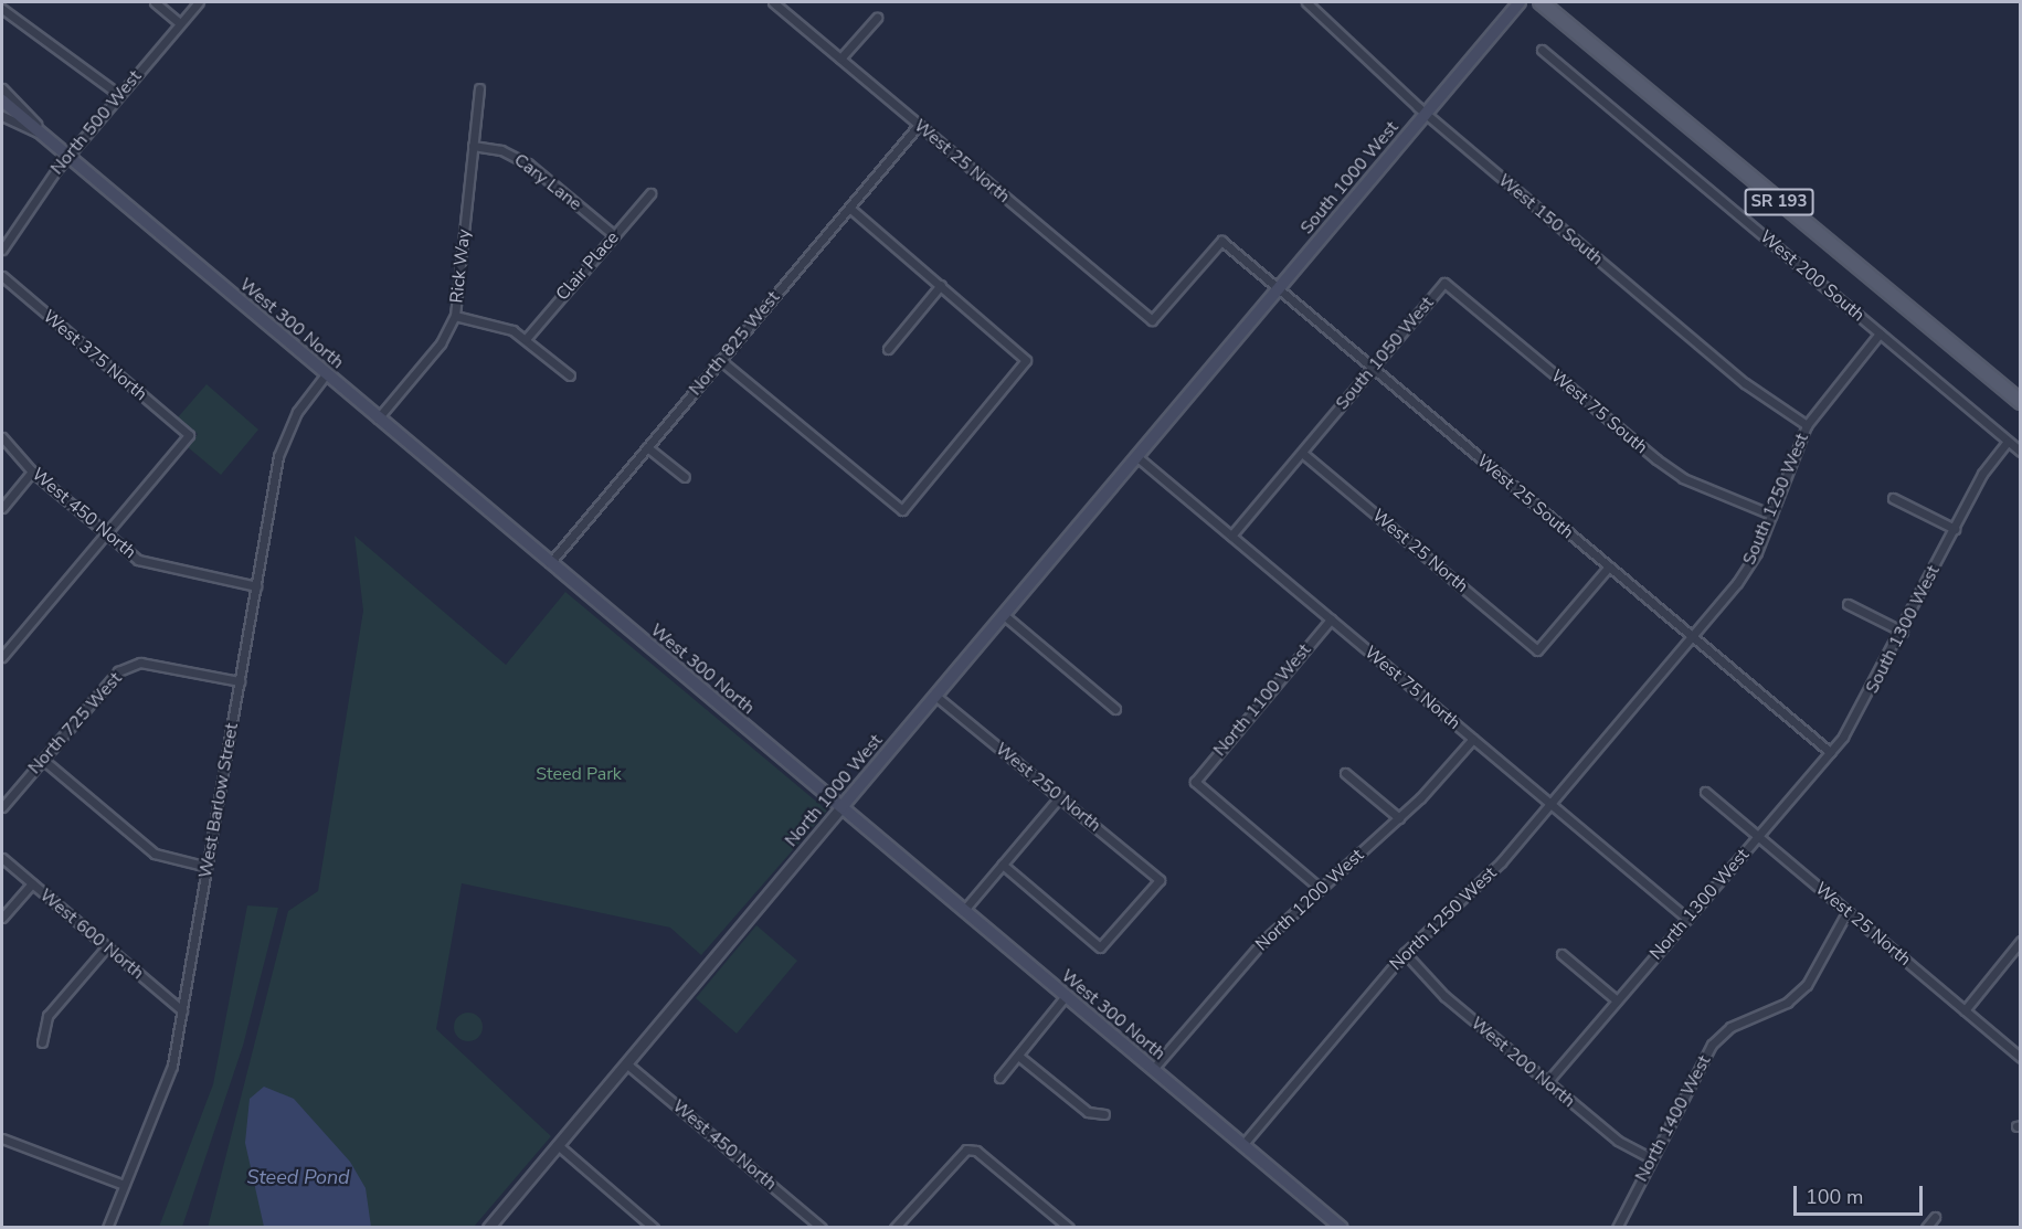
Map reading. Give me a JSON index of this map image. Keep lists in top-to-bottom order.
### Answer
{
  "streets": {
    "main road": [
      "South 1000 West",
      "SR 193",
      "West 300 North",
      "North 1000 West"
    ],
    "street": [
      "North 500 West",
      "West 25 North",
      "Cary Lane",
      "West 150 South",
      "Rick Way",
      "Clair Place",
      "West 200 South",
      "North 825 West",
      "South 1050 West",
      "West 375 North",
      "West 75 South",
      "West 25 South",
      "South 1250 West",
      "West 450 North",
      "South 1300 West",
      "West 75 North",
      "North 1100 West",
      "North 725 West",
      "West 250 North",
      "West Barlow Street",
      "North 1200 West",
      "North 1300 West",
      "North 1250 West",
      "West 600 North",
      "West 200 North",
      "North 1400 West"
    ]
  },
  "crossings": [
    ["North 500 West", "West 300 North"],
    ["West 25 North", "North 825 West"],
    ["West 25 North", "South 1050 West"],
    ["West 25 North", "West 25 South"],
    ["West 25 North", "North 1300 West"],
    ["West 25 North", "North 1400 West"],
    ["South 1000 West", "West 150 South"],
    ["South 1000 West", "West 25 South"],
    ["South 1000 West", "North 1000 West"],
    ["Cary Lane", "Rick Way"],
    ["Cary Lane", "Clair Place"],
    ["West 150 South", "South 1250 West"],
    ["Rick Way", "West 300 North"],
    ["West 200 South", "South 1250 West"],
    ["West 200 South", "South 1300 West"],
    ["West 300 North", "North 825 West"],
    ["West 300 North", "North 1000 West"],
    ["West 300 North", "West Barlow Street"],
    ["West 300 North", "North 1200 West"],
    ["West 300 North", "North 1250 West"],
    ["South 1050 West", "West 75 South"],
    ["South 1050 West", "West 25 South"],
    ["South 1050 West", "West 75 North"],
    ["West 375 North", "West 450 North"],
    ["West 75 South", "South 1250 West"],
    ["West 25 South", "South 1250 West"],
    ["West 25 South", "South 1300 West"],
    ["South 1250 West", "North 1250 West"],
    ["West 450 North", "North 1000 West"],
    ["West 450 North", "West Barlow Street"],
    ["South 1300 West", "North 1300 West"],
    ["West 75 North", "North 1100 West"],
    ["West 75 North", "North 1000 West"],
    ["West 75 North", "North 1200 West"],
    ["West 75 North", "North 1300 West"],
    ["West 75 North", "North 1250 West"],
    ["North 1100 West", "North 1200 West"],
    ["North 725 West", "West Barlow Street"],
    ["West 250 North", "North 1000 West"],
    ["West Barlow Street", "West 600 North"],
    ["North 1300 West", "West 200 North"],
    ["North 1250 West", "West 200 North"],
    ["West 200 North", "North 1400 West"]
  ],
  "water": ["Steed Pond"],
  "parks": ["Steed Park"],
  "scale_bar": "100 m"
}
